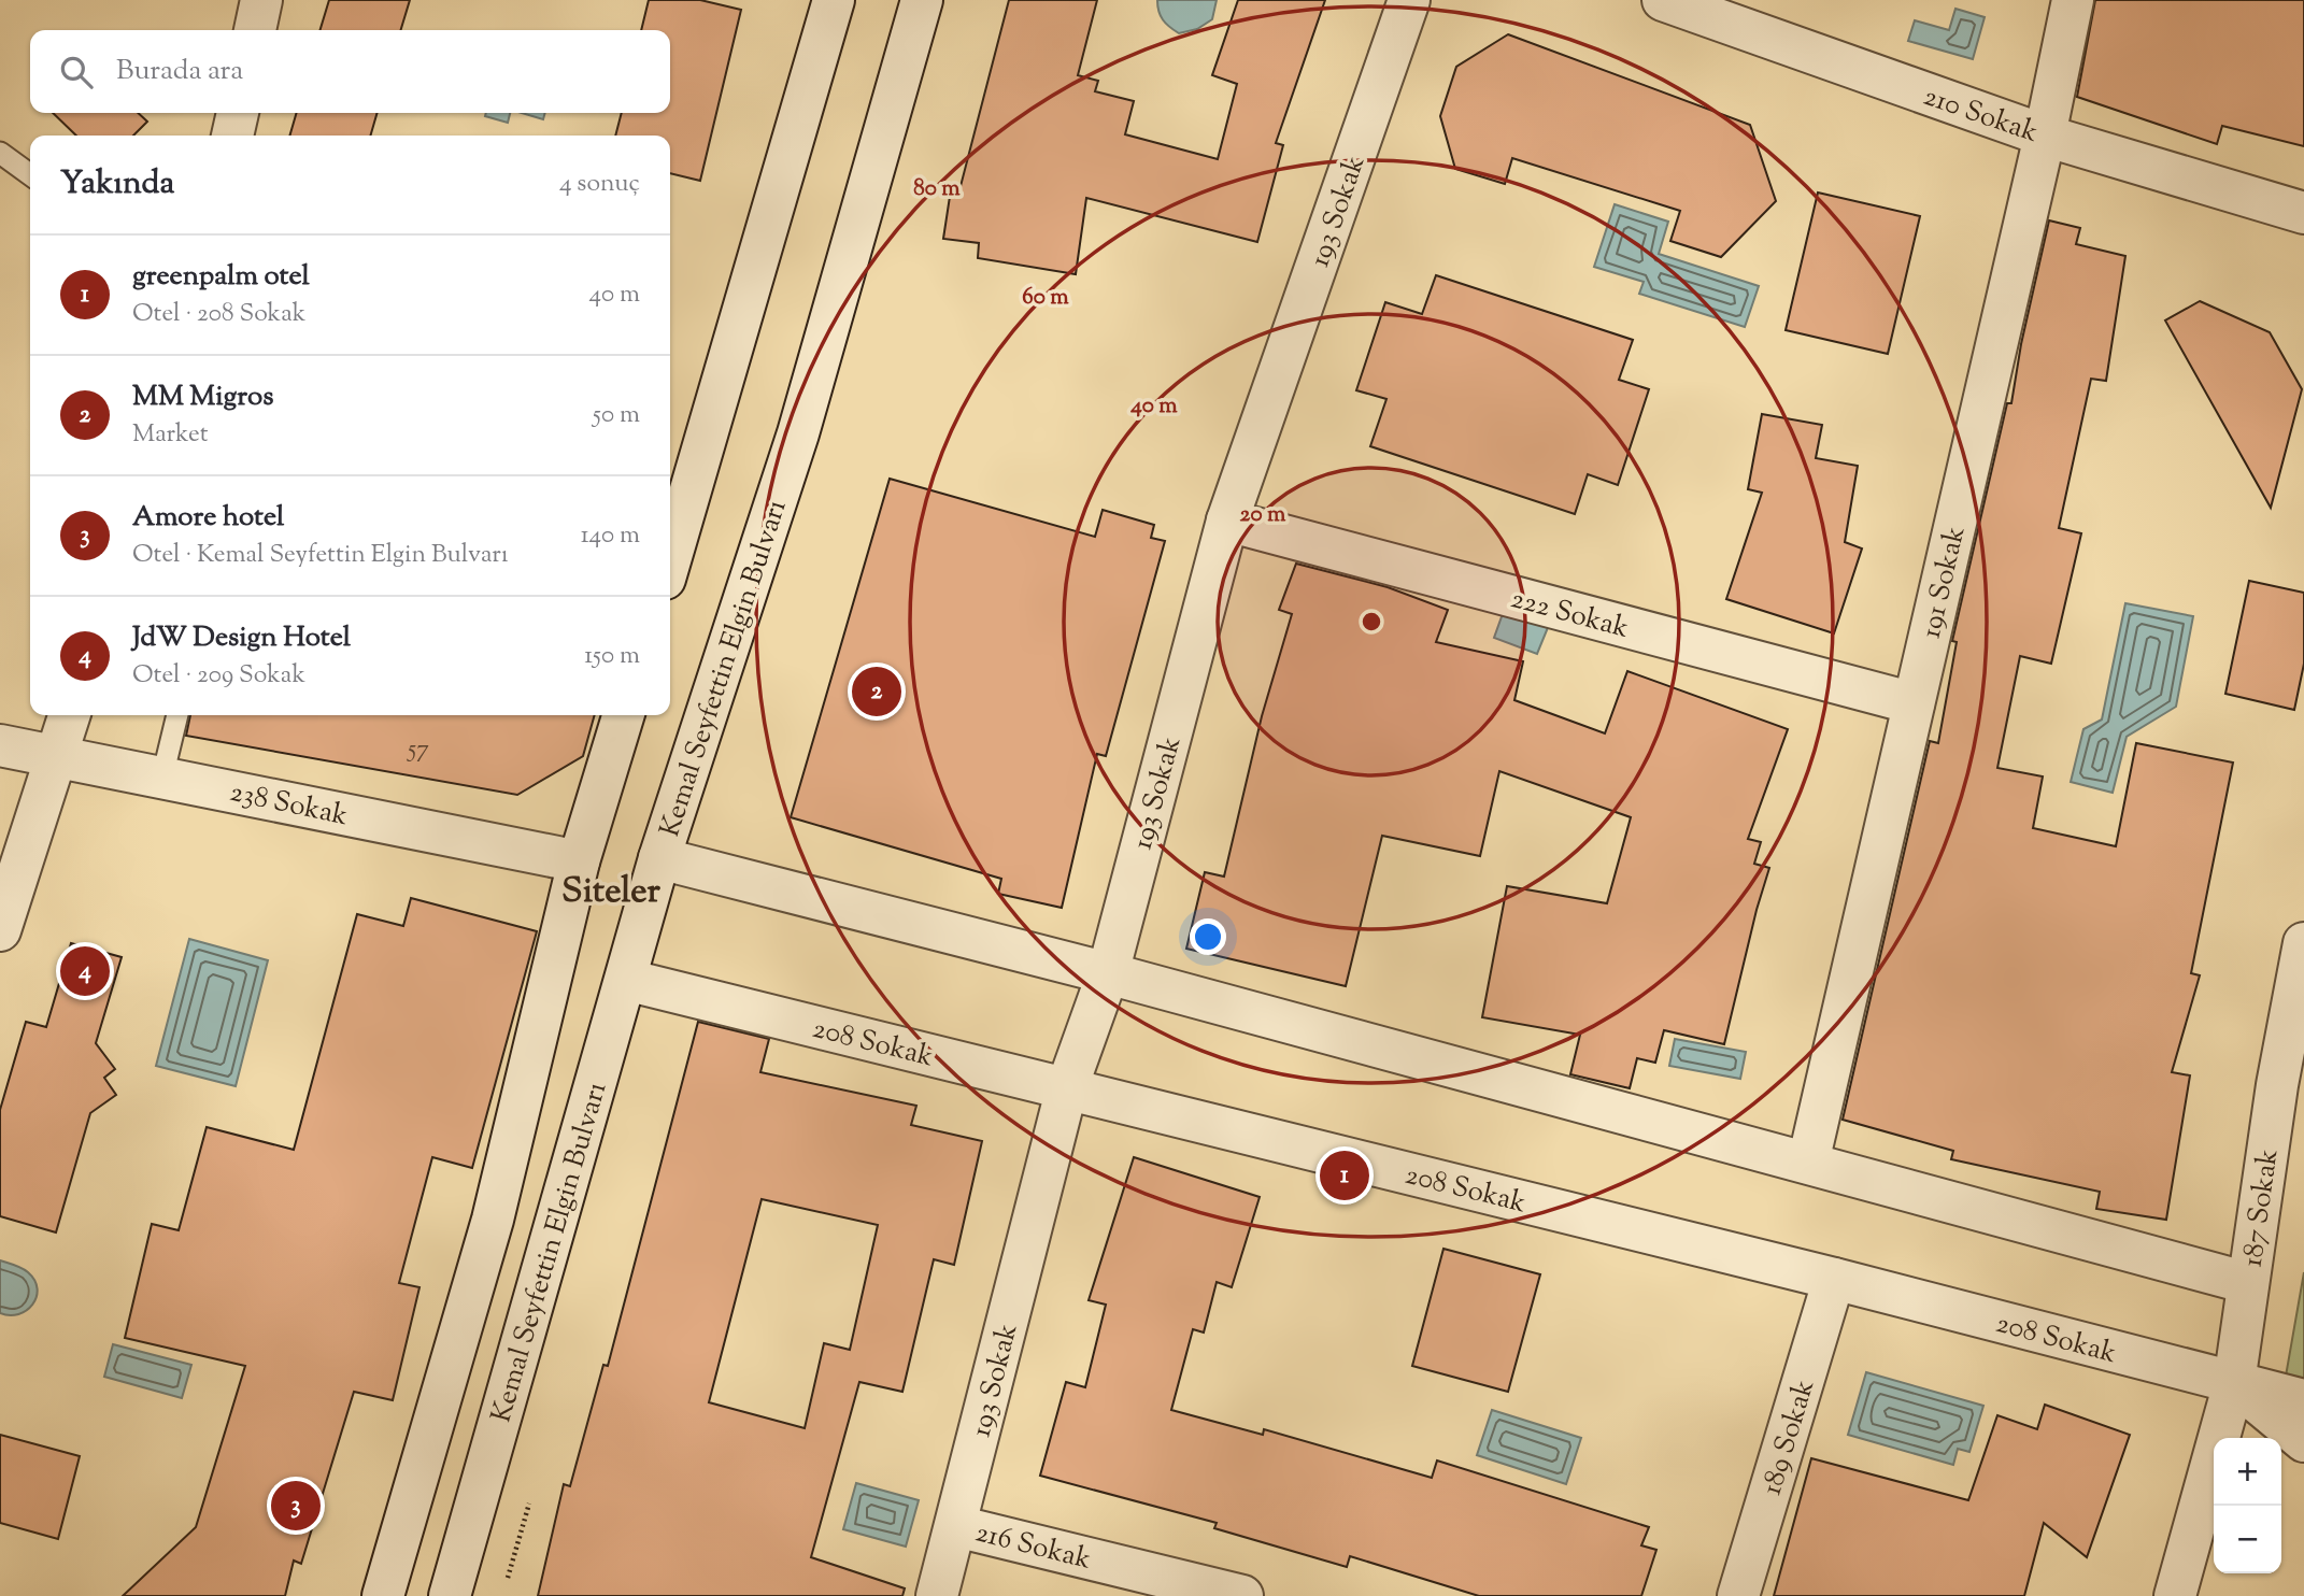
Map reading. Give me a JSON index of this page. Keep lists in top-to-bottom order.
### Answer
{
  "streets": {
    "street": [
      "210 Sokak",
      "193 Sokak",
      "191 Sokak",
      "222 Sokak",
      "Kemal Seyfettin Elgin Bulvarı",
      "238 Sokak",
      "208 Sokak",
      "187 Sokak",
      "189 Sokak",
      "216 Sokak"
    ]
  },
  "crossings": [
    ["210 Sokak", "191 Sokak"],
    ["193 Sokak", "222 Sokak"],
    ["193 Sokak", "208 Sokak"],
    ["193 Sokak", "216 Sokak"],
    ["191 Sokak", "222 Sokak"],
    ["Kemal Seyfettin Elgin Bulvarı", "208 Sokak"],
    ["208 Sokak", "187 Sokak"],
    ["208 Sokak", "189 Sokak"]
  ],
  "districts": ["Siteler"],
  "house_numbers": ["57"],
  "page": {
    "search": "Burada ara",
    "heading": ["Yakında", "4 sonuç"],
    "list": [
      {
        "mark": "1",
        "name": "greenpalm otel",
        "note": "Otel · 208 Sokak",
        "value": "40 m"
      },
      {
        "mark": "2",
        "name": "MM Migros",
        "note": "Market",
        "value": "50 m"
      },
      {
        "mark": "3",
        "name": "Amore hotel",
        "note": "Otel · Kemal Seyfettin Elgin Bulvarı",
        "value": "140 m"
      },
      {
        "mark": "4",
        "name": "JdW Design Hotel",
        "note": "Otel · 209 Sokak",
        "value": "150 m"
      }
    ],
    "pins": [
      "2",
      "4",
      "1",
      "3"
    ],
    "map_buttons": ["+", "−"]
  },
  "rings": [
    "80 m",
    "60 m",
    "40 m",
    "20 m"
  ]
}
